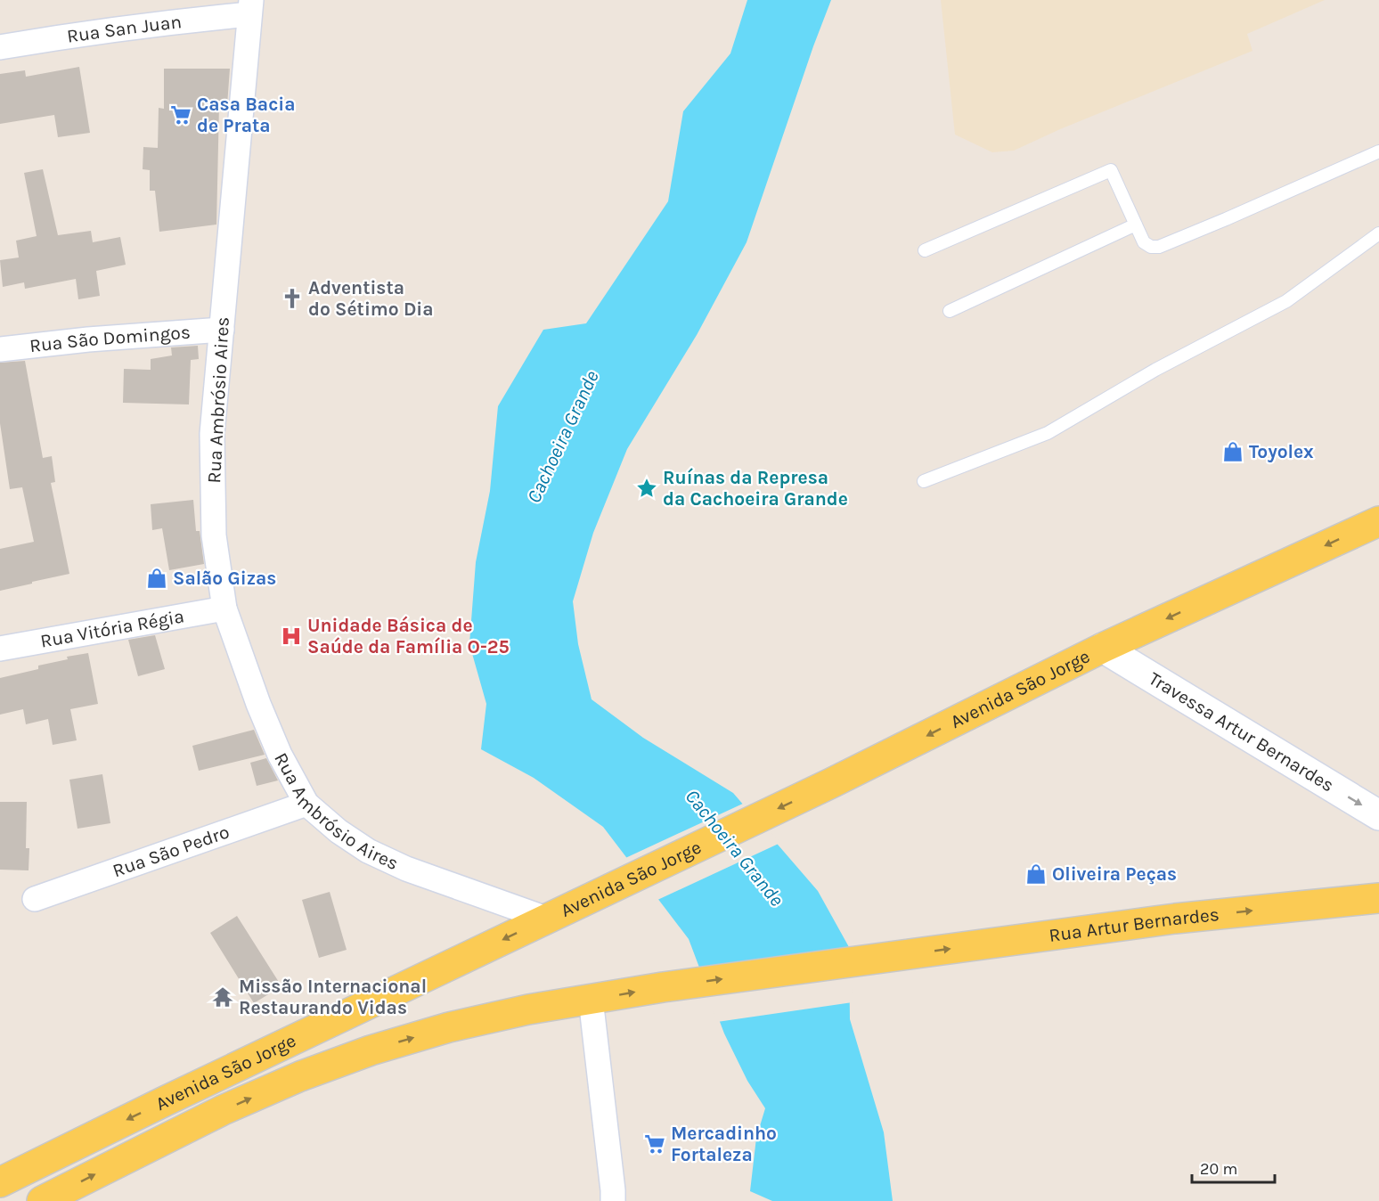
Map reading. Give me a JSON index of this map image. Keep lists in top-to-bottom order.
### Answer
{
  "streets": {
    "main road": ["Avenida São Jorge", "Rua Artur Bernardes"],
    "street": [
      "Rua San Juan",
      "Rua São Domingos",
      "Rua Ambrósio Aires",
      "Rua Vitória Régia",
      "Travessa Artur Bernardes",
      "Rua São Pedro"
    ]
  },
  "crossings": [
    ["Rua San Juan", "Rua Ambrósio Aires"],
    ["Rua São Domingos", "Rua Ambrósio Aires"],
    ["Rua Ambrósio Aires", "Rua Vitória Régia"],
    ["Rua Ambrósio Aires", "Avenida São Jorge"],
    ["Rua Ambrósio Aires", "Rua São Pedro"],
    ["Avenida São Jorge", "Travessa Artur Bernardes"],
    ["Avenida São Jorge", "Rua Artur Bernardes"]
  ],
  "one_way": ["Travessa Artur Bernardes", "Rua Artur Bernardes"],
  "water": ["Cachoeira Grande"],
  "places": {
    "supermarket": ["Casa Bacia de Prata", "Mercadinho Fortaleza"],
    "church": ["Adventista do Sétimo Dia"],
    "shop": ["Toyolex", "Salão Gizas", "Oliveira Peças"],
    "place": ["Ruínas da Represa da Cachoeira Grande"],
    "hospital": ["Unidade Básica de Saúde da Família O-25"],
    "temple": ["Missão Internacional Restaurando Vidas"]
  },
  "scale_bar": "20 m"
}
